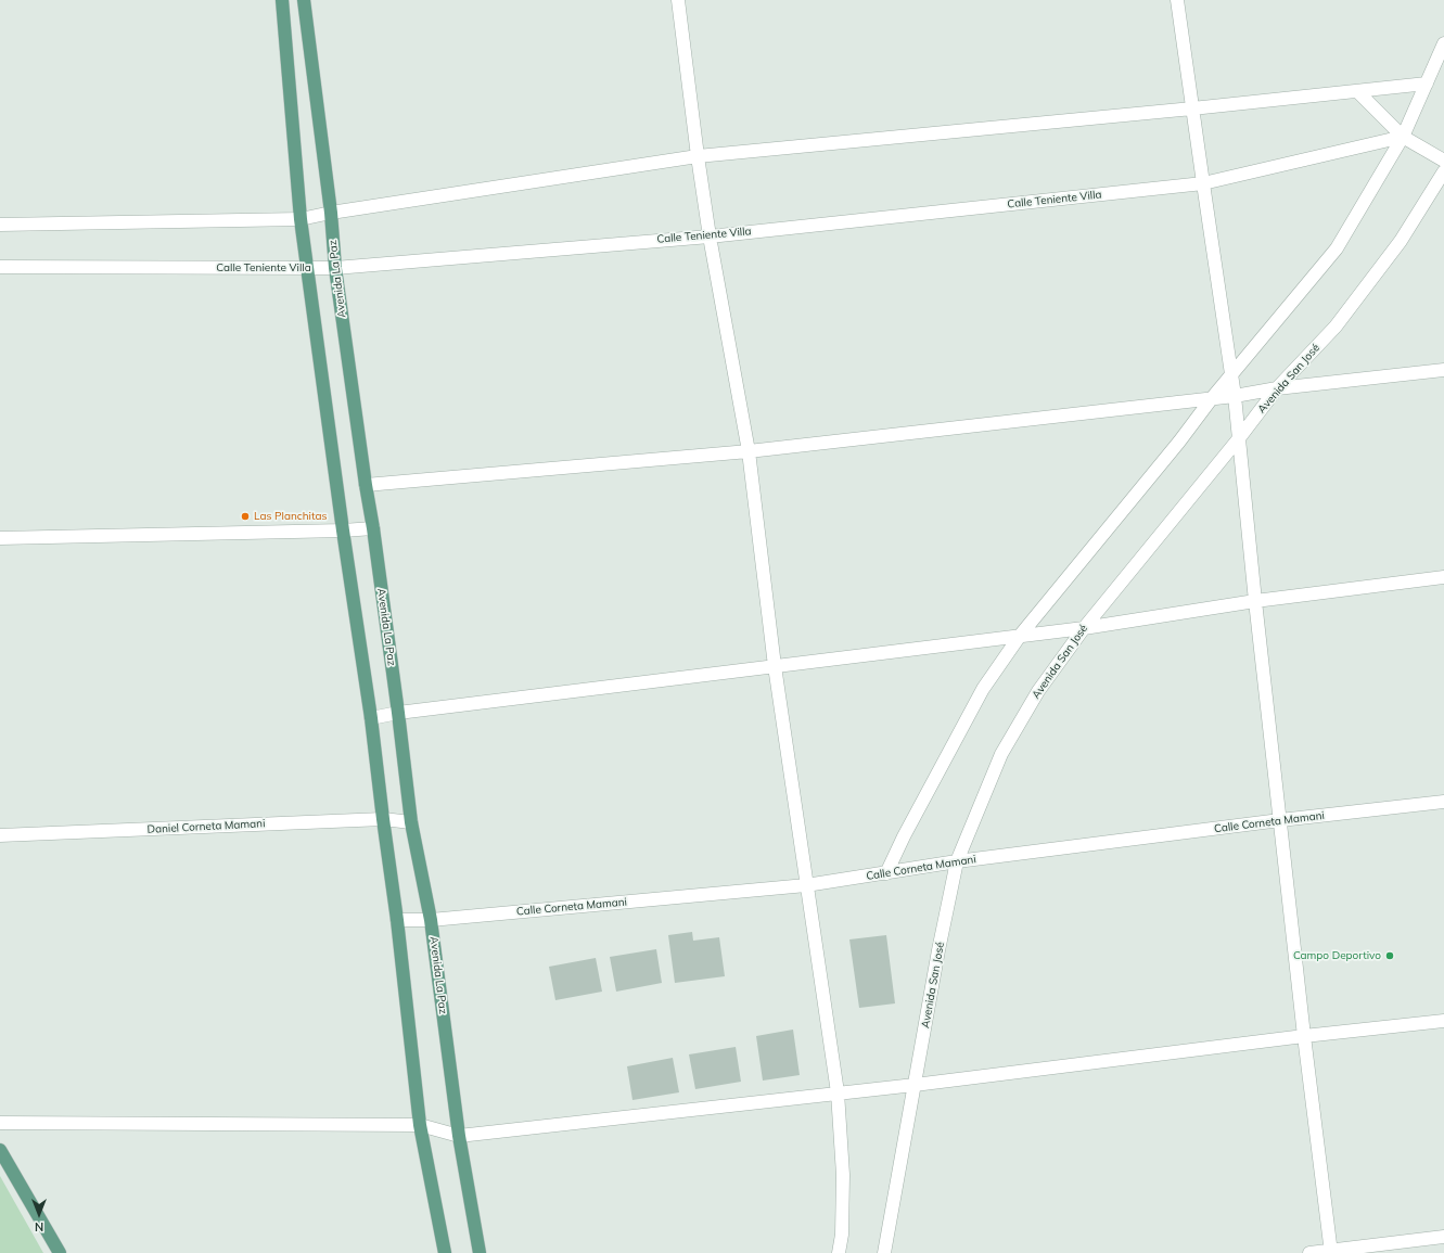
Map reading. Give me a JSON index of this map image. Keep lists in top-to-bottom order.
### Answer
{
  "streets": {
    "main road": ["Avenida La Paz"],
    "street": [
      "Calle Teniente Villa",
      "Avenida San José",
      "Calle Corneta Mamani",
      "Daniel Corneta Mamani"
    ]
  },
  "crossings": [
    ["Calle Teniente Villa", "Avenida La Paz"],
    ["Avenida La Paz", "Calle Corneta Mamani"],
    ["Avenida La Paz", "Daniel Corneta Mamani"],
    ["Avenida San José", "Calle Corneta Mamani"]
  ],
  "places": ["Las Planchitas", "Campo Deportivo"],
  "north": "bottom"
}
